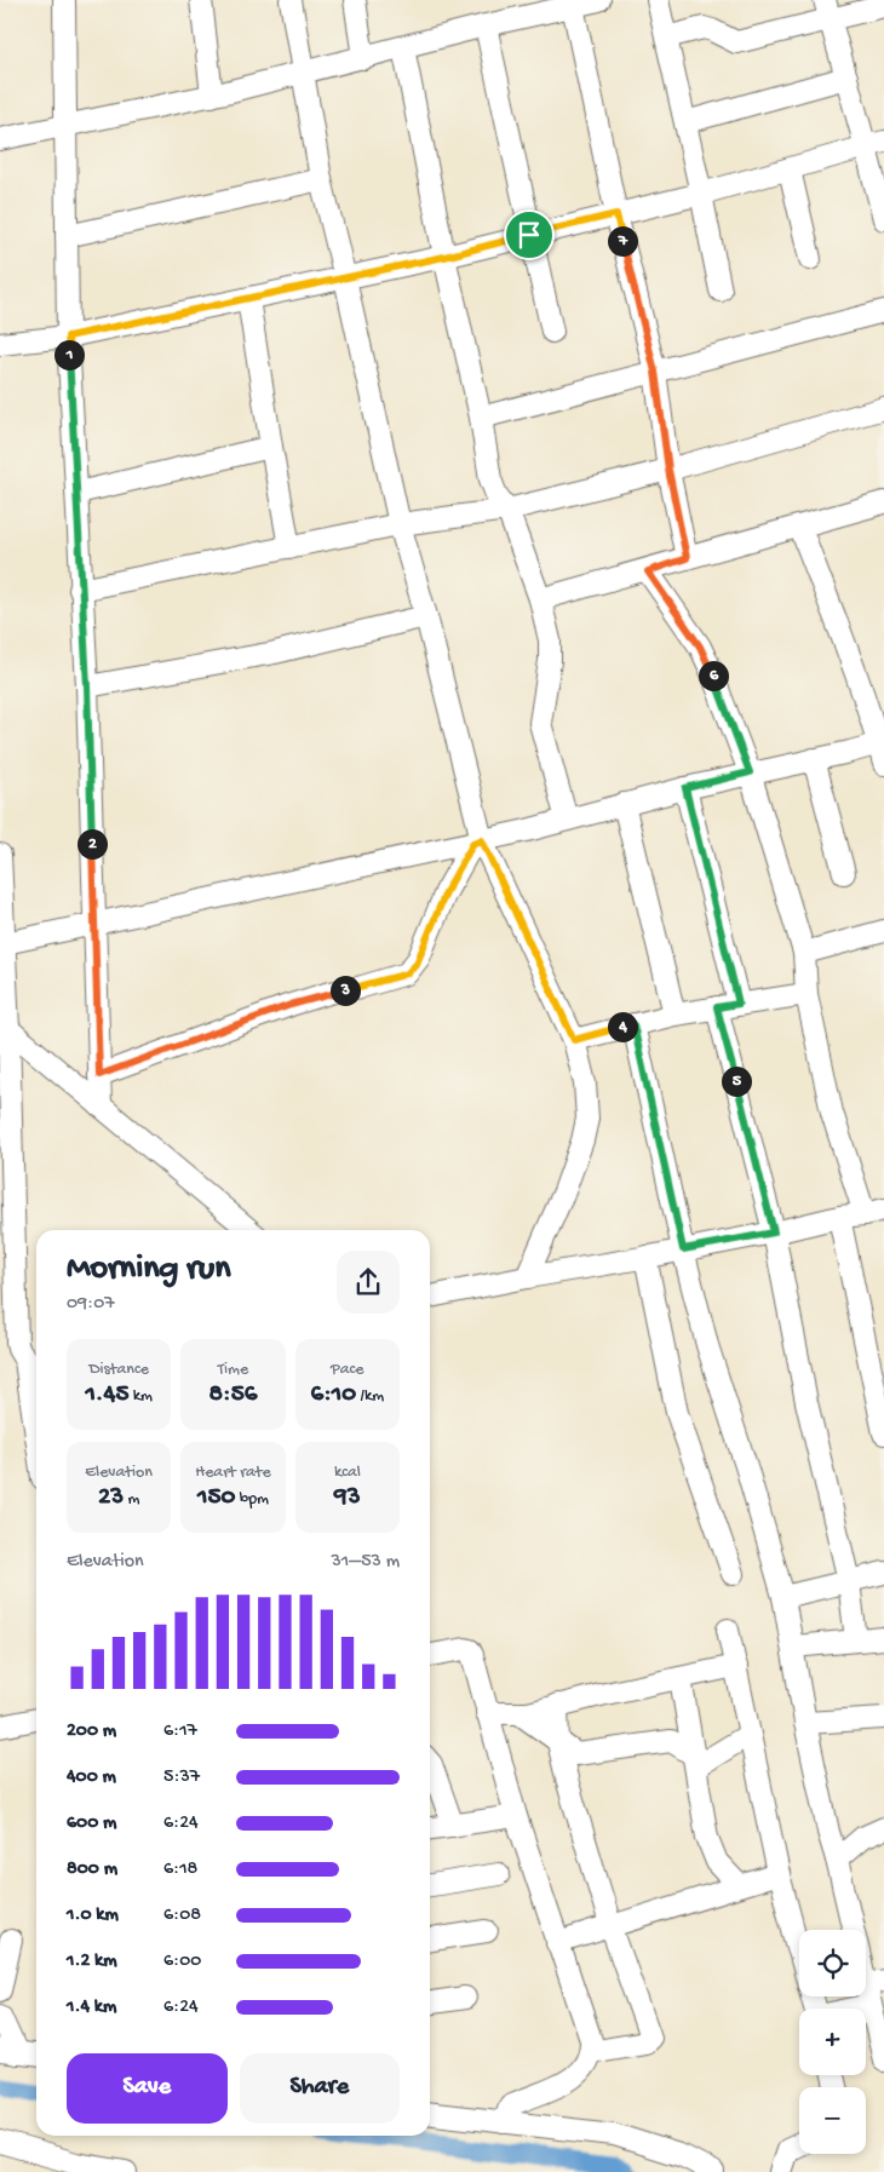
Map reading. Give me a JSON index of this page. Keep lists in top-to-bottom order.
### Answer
{
  "page": {
    "pins": [
      "7",
      "1",
      "6",
      "2",
      "3",
      "4",
      "5"
    ],
    "heading": ["Morning run", "09:07"],
    "stats": [
      ["Distance", "1.45 km"],
      ["Time", "8:56"],
      ["Pace", "6:10 /km"],
      ["Elevation", "23 m"],
      ["Heart rate", "150 bpm"],
      ["kcal", "93"]
    ],
    "chart": ["Elevation", "31–53 m"],
    "list": [
      {
        "name": "200 m",
        "note": "6:17"
      },
      {
        "name": "400 m",
        "note": "5:37"
      },
      {
        "name": "600 m",
        "note": "6:24"
      },
      {
        "name": "800 m",
        "note": "6:18"
      },
      {
        "name": "1.0 km",
        "note": "6:08"
      },
      {
        "name": "1.2 km",
        "note": "6:00"
      },
      {
        "name": "1.4 km",
        "note": "6:24"
      }
    ],
    "map_buttons": ["+", "−"],
    "buttons": ["Save", "Share"]
  }
}
